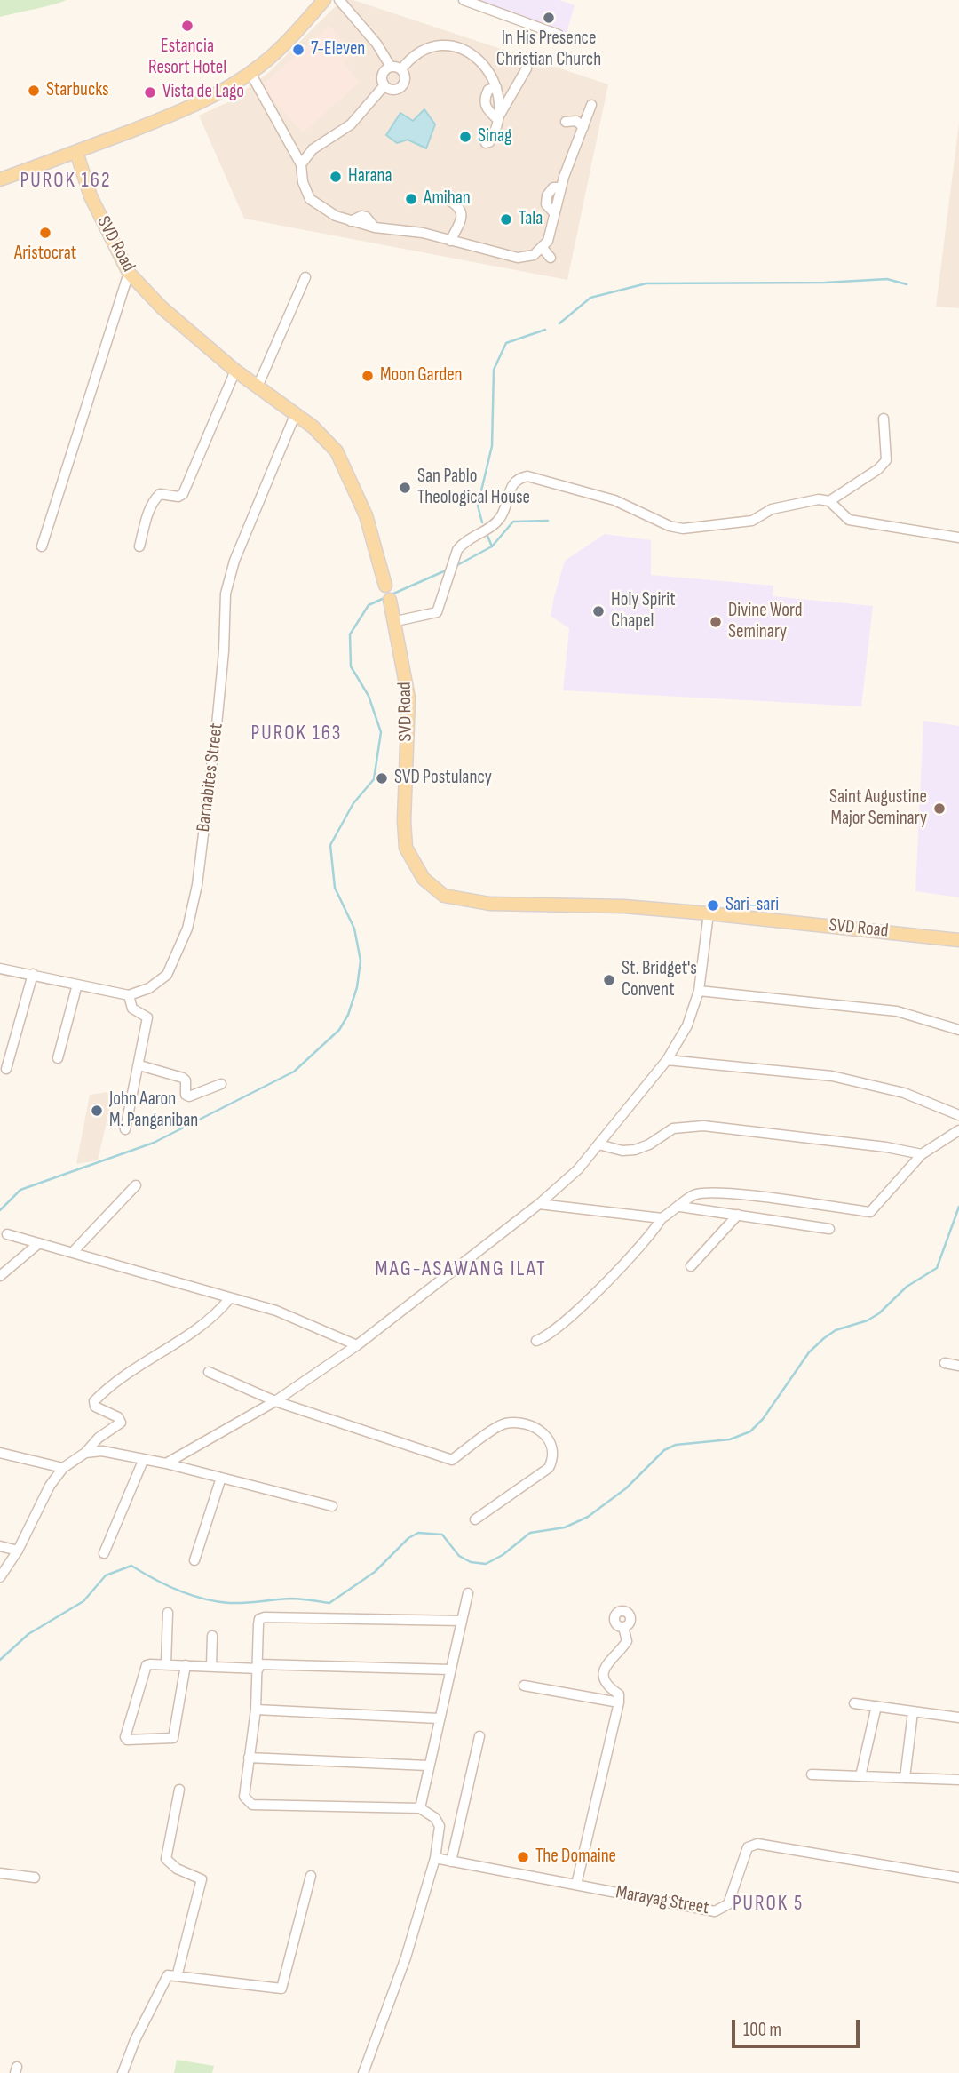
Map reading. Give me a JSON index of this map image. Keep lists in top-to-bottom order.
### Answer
{
  "streets": {
    "main road": ["SVD Road"],
    "street": ["Barnabites Street", "Marayag Street"]
  },
  "crossings": [
    ["SVD Road", "Barnabites Street"]
  ],
  "districts": [
    "PUROK 162",
    "PUROK 163",
    "MAG-ASAWANG ILAT",
    "PUROK 5"
  ],
  "places": [
    "In His Presence Christian Church",
    "Estancia Resort Hotel",
    "7-Eleven",
    "Starbucks",
    "Vista de Lago",
    "Sinag",
    "Harana",
    "Amihan",
    "Tala",
    "Aristocrat",
    "Moon Garden",
    "San Pablo Theological House",
    "Holy Spirit Chapel",
    "Divine Word Seminary",
    "SVD Postulancy",
    "Saint Augustine Major Seminary",
    "Sari-sari",
    "St. Bridget's Convent",
    "John Aaron M. Panganiban",
    "The Domaine"
  ],
  "scale_bar": "100 m"
}
